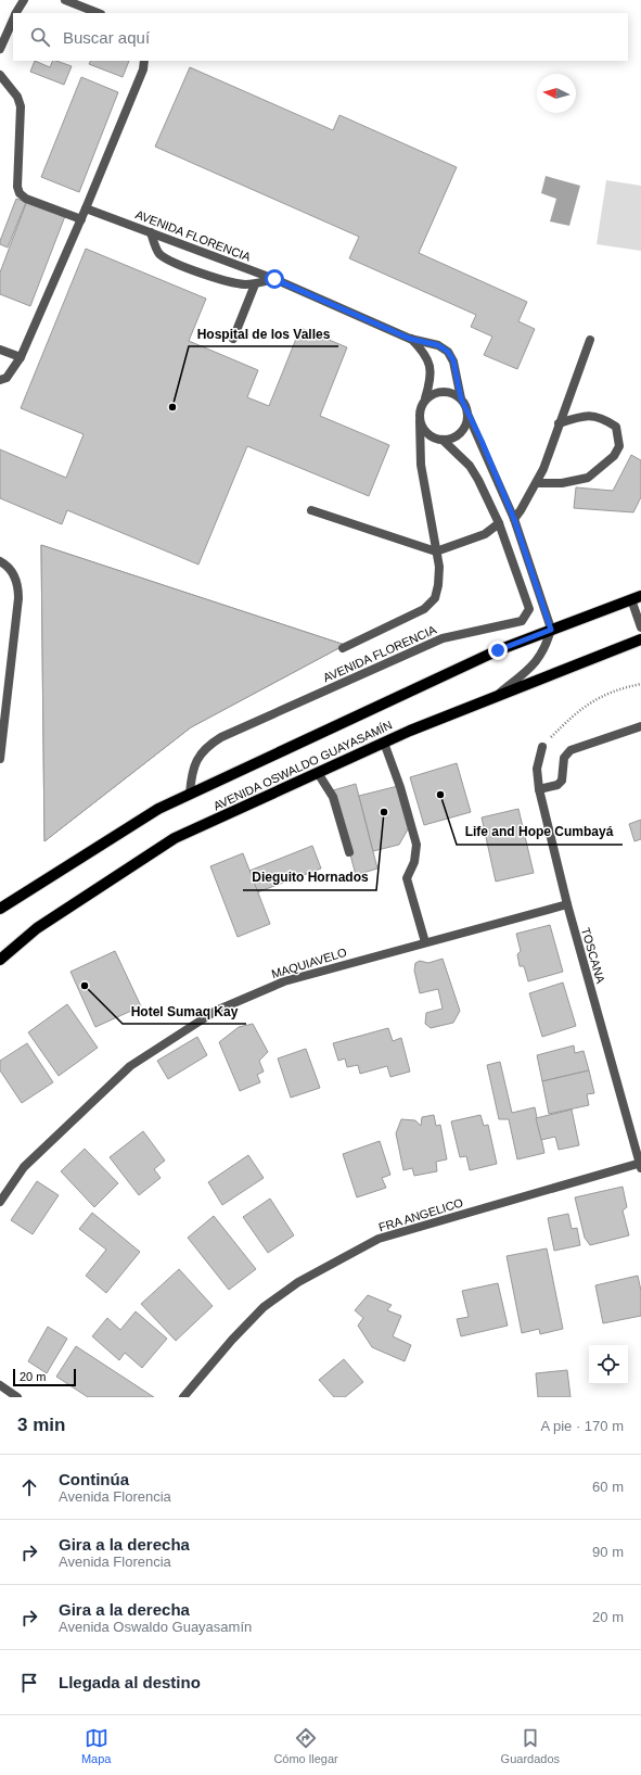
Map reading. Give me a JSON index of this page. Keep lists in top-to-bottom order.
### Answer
{
  "streets": {
    "main road": ["AVENIDA OSWALDO GUAYASAMÍN"],
    "street": [
      "AVENIDA FLORENCIA",
      "TOSCANA",
      "MAQUIAVELO",
      "FRA ANGELICO"
    ]
  },
  "crossings": [
    ["AVENIDA FLORENCIA", "AVENIDA OSWALDO GUAYASAMÍN"],
    ["TOSCANA", "MAQUIAVELO"],
    ["TOSCANA", "FRA ANGELICO"]
  ],
  "places": [
    "Hospital de los Valles",
    "Life and Hope Cumbayá",
    "Dieguito Hornados",
    "Hotel Sumaq Kay"
  ],
  "scale_bar": "20 m",
  "north": "left",
  "page": {
    "search": "Buscar aquí",
    "scale": "20 m",
    "heading": ["3 min", "A pie · 170 m"],
    "list": [
      ["Continúa", "Avenida Florencia", "60 m"],
      ["Gira a la derecha", "Avenida Florencia", "90 m"],
      ["Gira a la derecha", "Avenida Oswaldo Guayasamín", "20 m"],
      "Llegada al destino"
    ],
    "nav": ["Mapa", "Cómo llegar", "Guardados"]
  }
}
